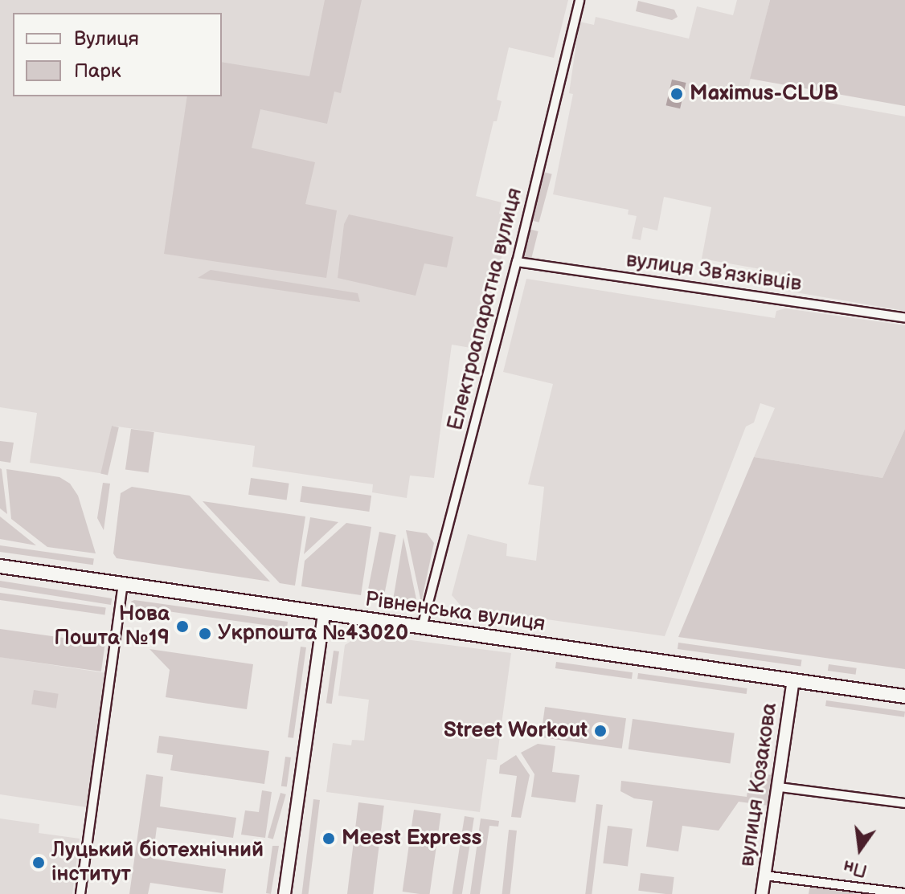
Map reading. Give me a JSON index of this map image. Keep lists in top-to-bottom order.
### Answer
{
  "streets": {
    "main road": ["Рівненська вулиця", "вулиця Козакова"],
    "street": ["вулиця Звʼязківців", "Електроапаратна вулиця"]
  },
  "crossings": [
    ["вулиця Звʼязківців", "Електроапаратна вулиця"],
    ["Електроапаратна вулиця", "Рівненська вулиця"],
    ["Рівненська вулиця", "вулиця Козакова"]
  ],
  "places": [
    "Maximus-CLUB",
    "Нова Пошта №19",
    "Укрпошта №43020",
    "Street Workout",
    "Meest Express",
    "Луцький біотехнічний інститут"
  ],
  "legend": ["Вулиця", "Парк"],
  "north": "bottom"
}
